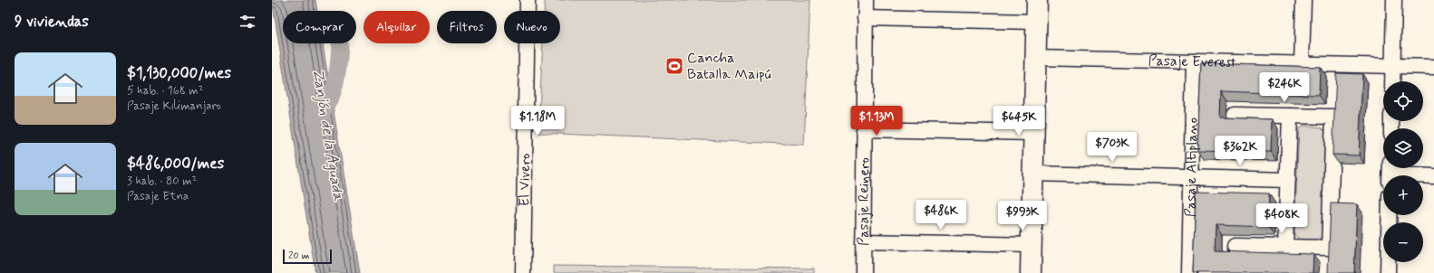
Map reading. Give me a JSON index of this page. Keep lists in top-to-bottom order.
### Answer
{
  "streets": {
    "street": [
      "Pasaje Everest",
      "Pasaje Altiplano",
      "El Vivero",
      "Pasaje Reinero"
    ]
  },
  "crossings": [
    ["Pasaje Everest", "Pasaje Altiplano"]
  ],
  "water": ["Zanjón de la Aguada"],
  "places": {
    "sports": ["Cancha Batalla Maipú"]
  },
  "scale_bar": "20 m",
  "page": {
    "heading": "9 viviendas",
    "chip": [
      "Comprar",
      "Alquilar",
      "Filtros",
      "Nuevo"
    ],
    "list": [
      {
        "name": "$1,130,000/mes",
        "note": "5 hab. · 168 m² · Pasaje Kilimanjaro"
      },
      {
        "name": "$486,000/mes",
        "note": "3 hab. · 80 m² · Pasaje Etna"
      }
    ],
    "price": [
      "$246K",
      "$1.18M",
      "$1.13M",
      "$645K",
      "$703K",
      "$362K",
      "$486K",
      "$993K",
      "$408K"
    ],
    "map_buttons": ["+", "−"],
    "scale": "20 m"
  }
}
